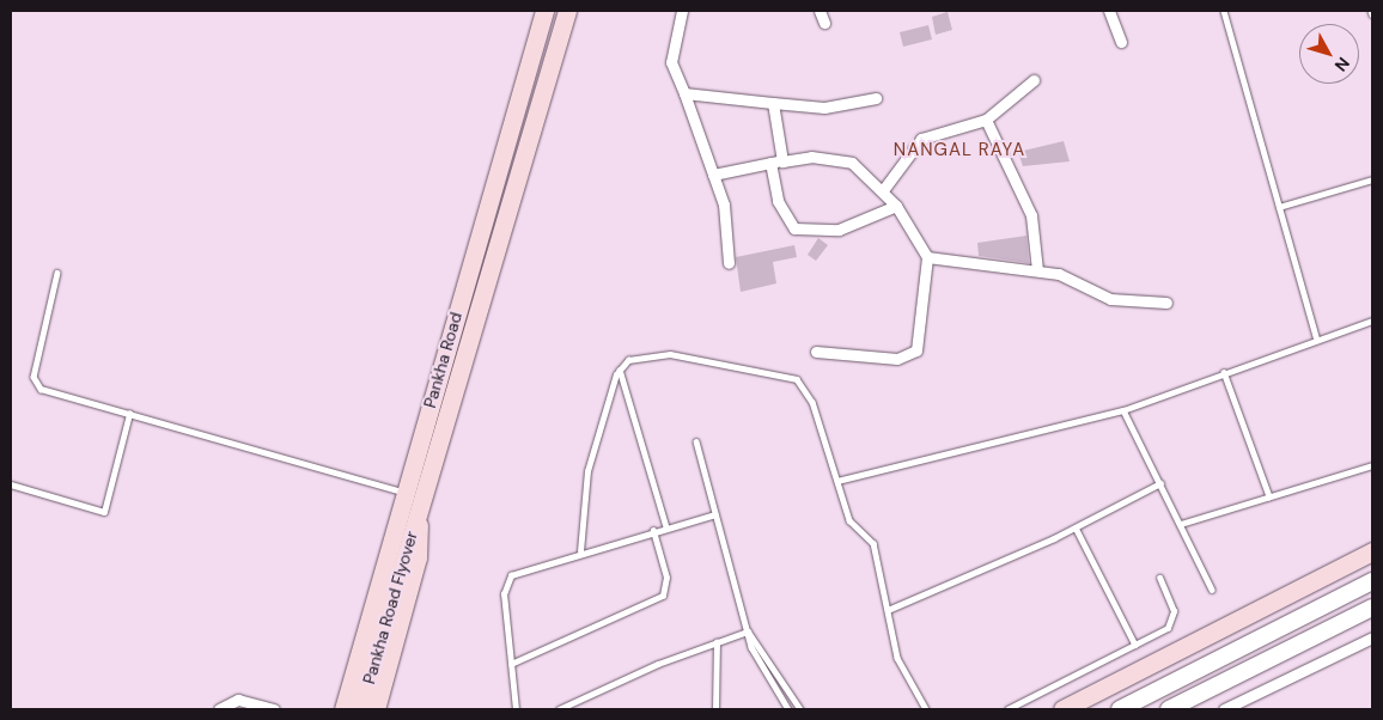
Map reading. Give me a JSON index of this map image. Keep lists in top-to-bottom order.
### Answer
{
  "streets": {
    "main road": ["Pankha Road", "Pankha Road Flyover"]
  },
  "crossings": [
    ["Pankha Road", "Pankha Road Flyover"]
  ],
  "districts": ["NANGAL RAYA"],
  "north": "bottom right"
}
